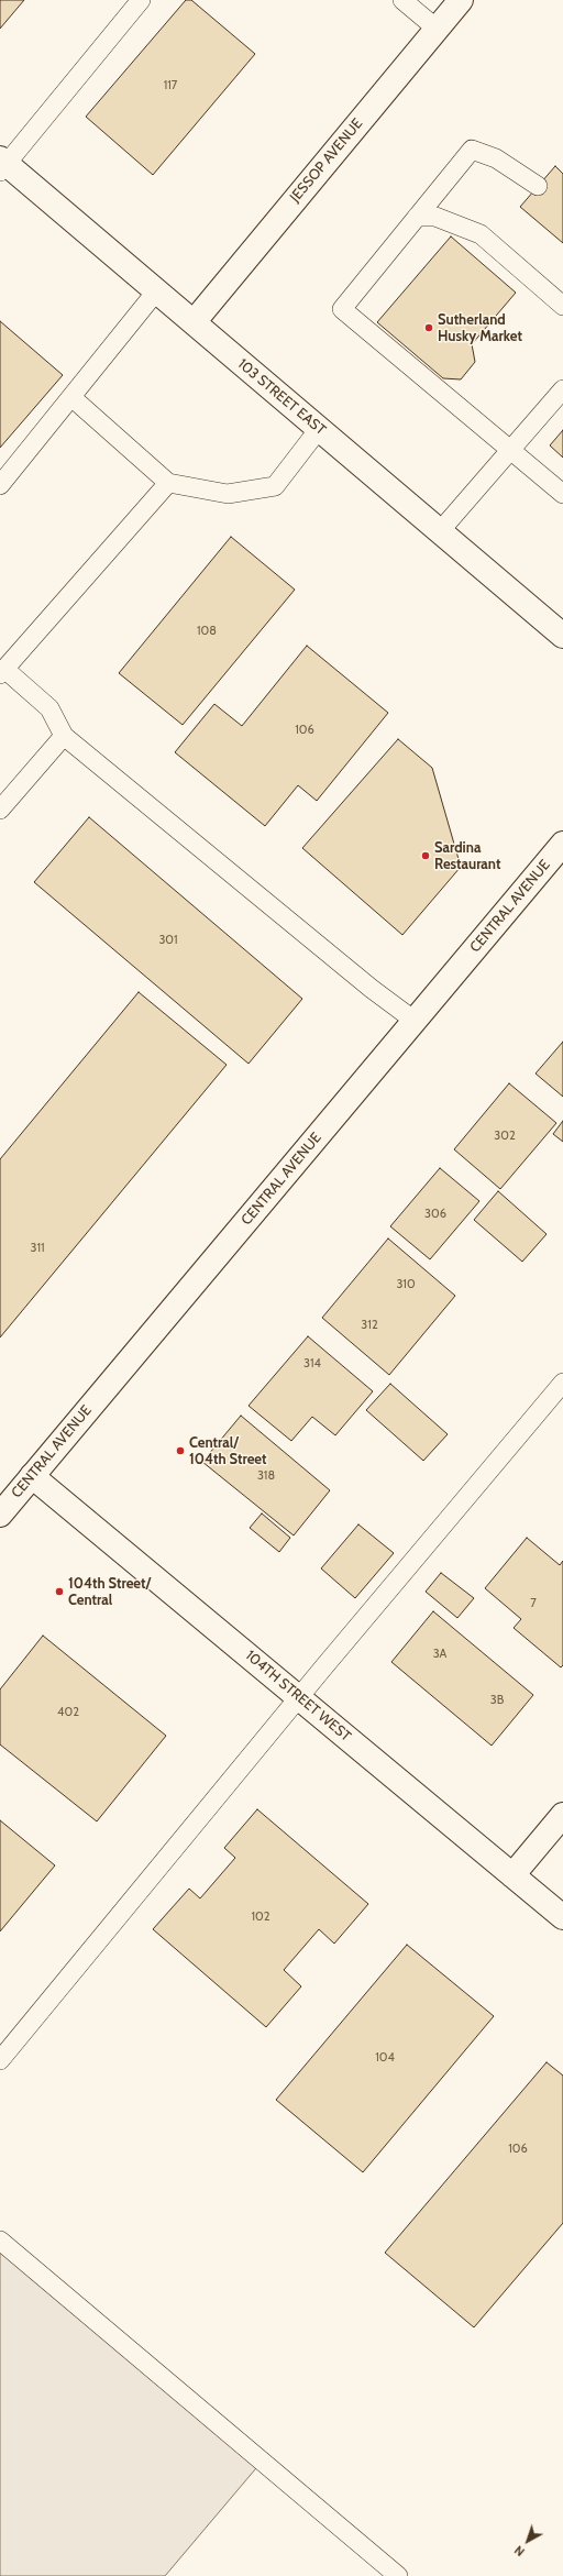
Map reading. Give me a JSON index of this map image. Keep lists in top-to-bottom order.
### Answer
{
  "streets": {
    "street": [
      "JESSOP AVENUE",
      "103 STREET EAST",
      "CENTRAL AVENUE",
      "104TH STREET WEST"
    ]
  },
  "crossings": [
    ["JESSOP AVENUE", "103 STREET EAST"],
    ["CENTRAL AVENUE", "104TH STREET WEST"]
  ],
  "places": [
    "Sutherland Husky Market",
    "Sardina Restaurant",
    "Central/ 104th Street",
    "104th Street/ Central"
  ],
  "house_numbers": [
    "117",
    "108",
    "106",
    "301",
    "302",
    "306",
    "311",
    "310",
    "312",
    "314",
    "318",
    "7",
    "3A",
    "3B",
    "402",
    "102",
    "104",
    "106"
  ],
  "north": "bottom left"
}
